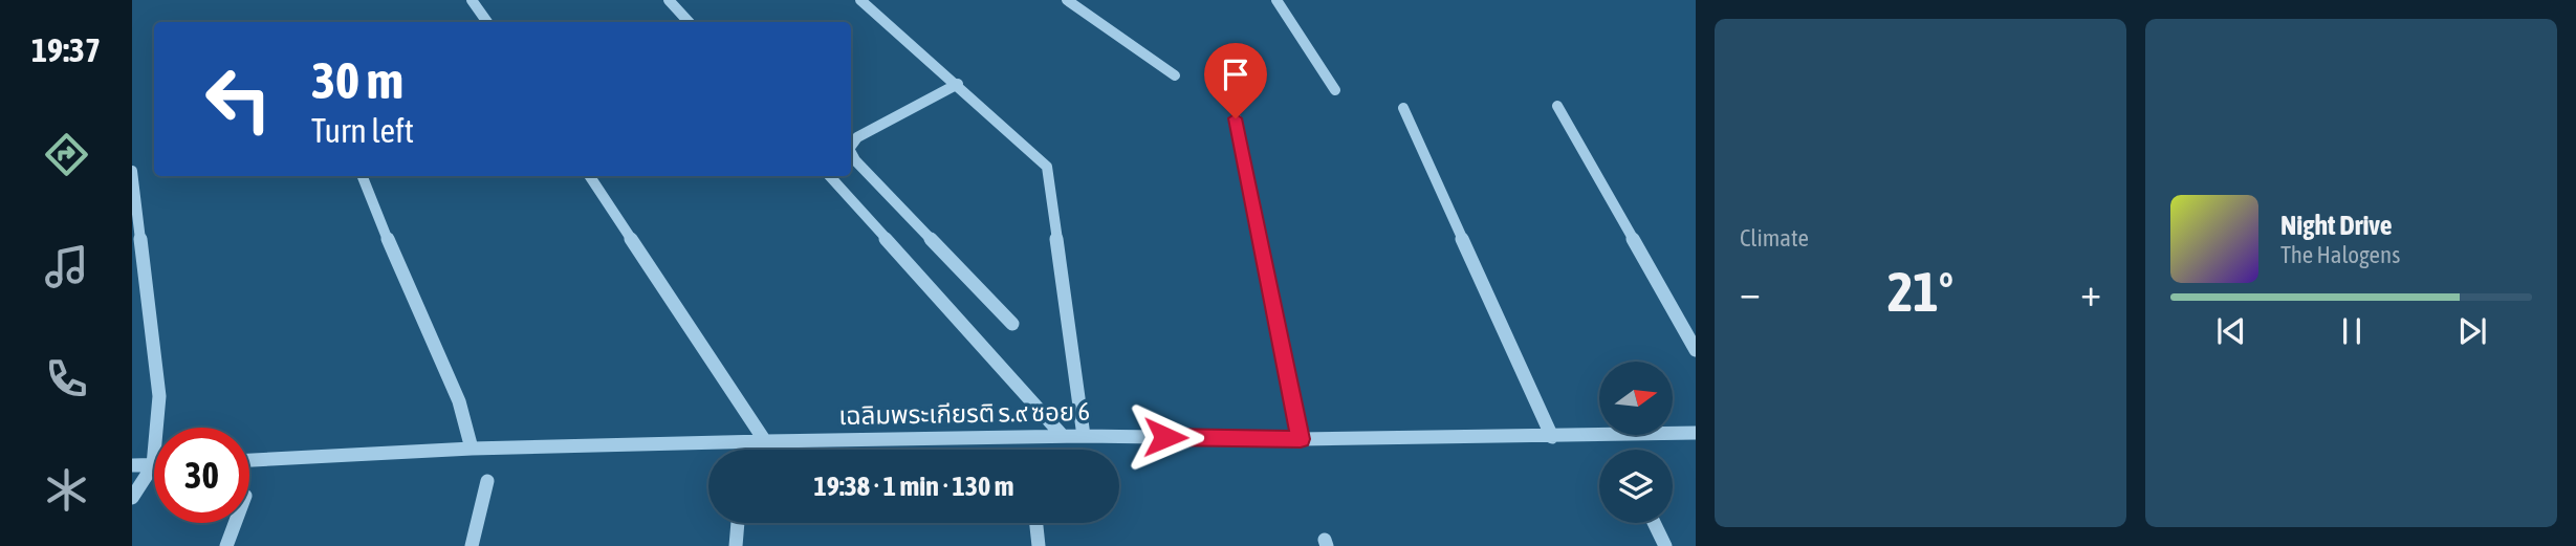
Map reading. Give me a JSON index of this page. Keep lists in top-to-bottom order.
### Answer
{
  "streets": {
    "street": ["เฉลิมพระเกียรติ ร.๙ ซอย 6"]
  },
  "north": "right",
  "page": {
    "tabs": "19:37",
    "tile": "Climate",
    "turn": ["30 m", "Turn left"],
    "song": ["Night Drive", "The Halogens"],
    "heat": ["−", "21°", "+"],
    "limit": "30",
    "trip": "19:38 · 1 min · 130 m"
  }
}
